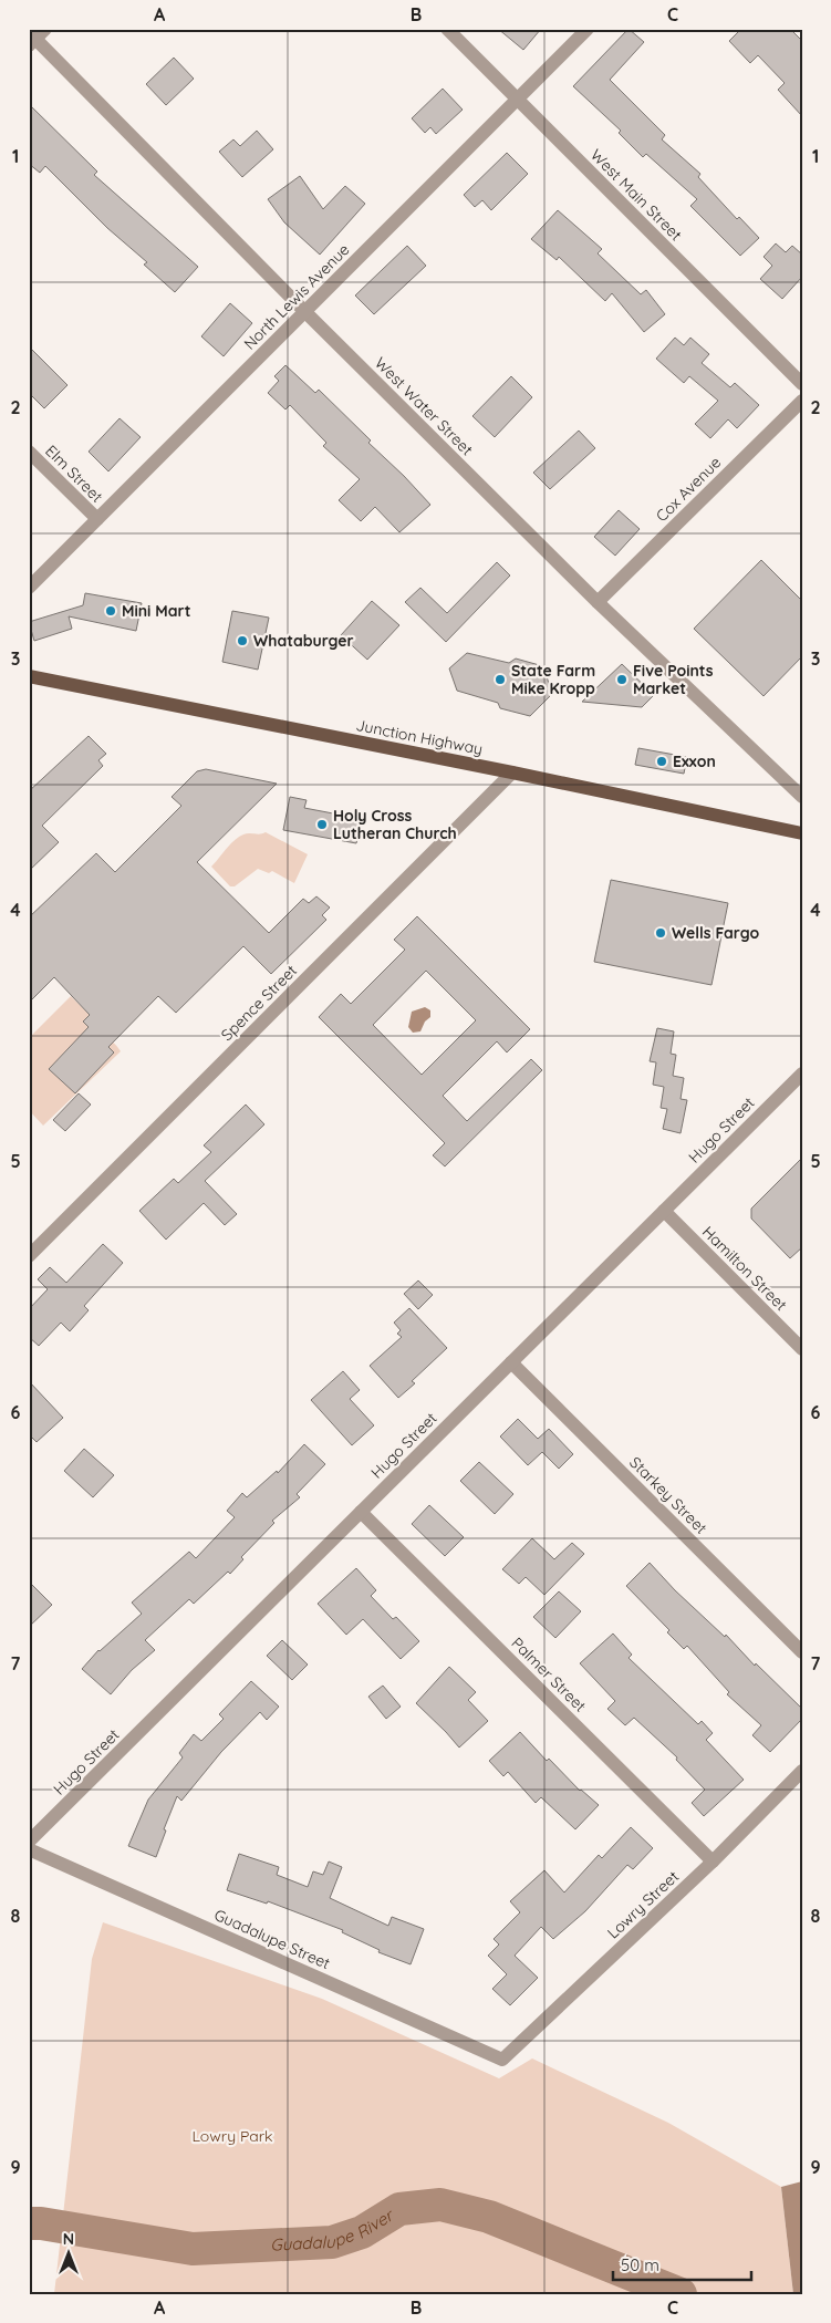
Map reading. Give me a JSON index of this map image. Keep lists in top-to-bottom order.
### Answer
{
  "streets": {
    "main road": ["Junction Highway"],
    "street": [
      "West Main Street",
      "North Lewis Avenue",
      "West Water Street",
      "Elm Street",
      "Cox Avenue",
      "Spence Street",
      "Hugo Street",
      "Hamilton Street",
      "Starkey Street",
      "Palmer Street",
      "Lowry Street",
      "Guadalupe Street"
    ]
  },
  "crossings": [
    ["West Main Street", "North Lewis Avenue"],
    ["North Lewis Avenue", "West Water Street"],
    ["North Lewis Avenue", "Elm Street"],
    ["West Water Street", "Cox Avenue"],
    ["Junction Highway", "Spence Street"],
    ["Hugo Street", "Hamilton Street"],
    ["Hugo Street", "Starkey Street"],
    ["Hugo Street", "Palmer Street"],
    ["Palmer Street", "Lowry Street"],
    ["Lowry Street", "Guadalupe Street"]
  ],
  "water": ["Guadalupe River"],
  "parks": ["Lowry Park"],
  "places": [
    "Mini Mart",
    "Whataburger",
    "State Farm Mike Kropp",
    "Five Points Market",
    "Exxon",
    "Holy Cross Lutheran Church",
    "Wells Fargo"
  ],
  "scale_bar": "50 m",
  "north": "top",
  "grid": {
    "columns": ["A", "B", "C"],
    "rows": [
      "1",
      "2",
      "3",
      "4",
      "5",
      "6",
      "7",
      "8",
      "9"
    ]
  }
}
